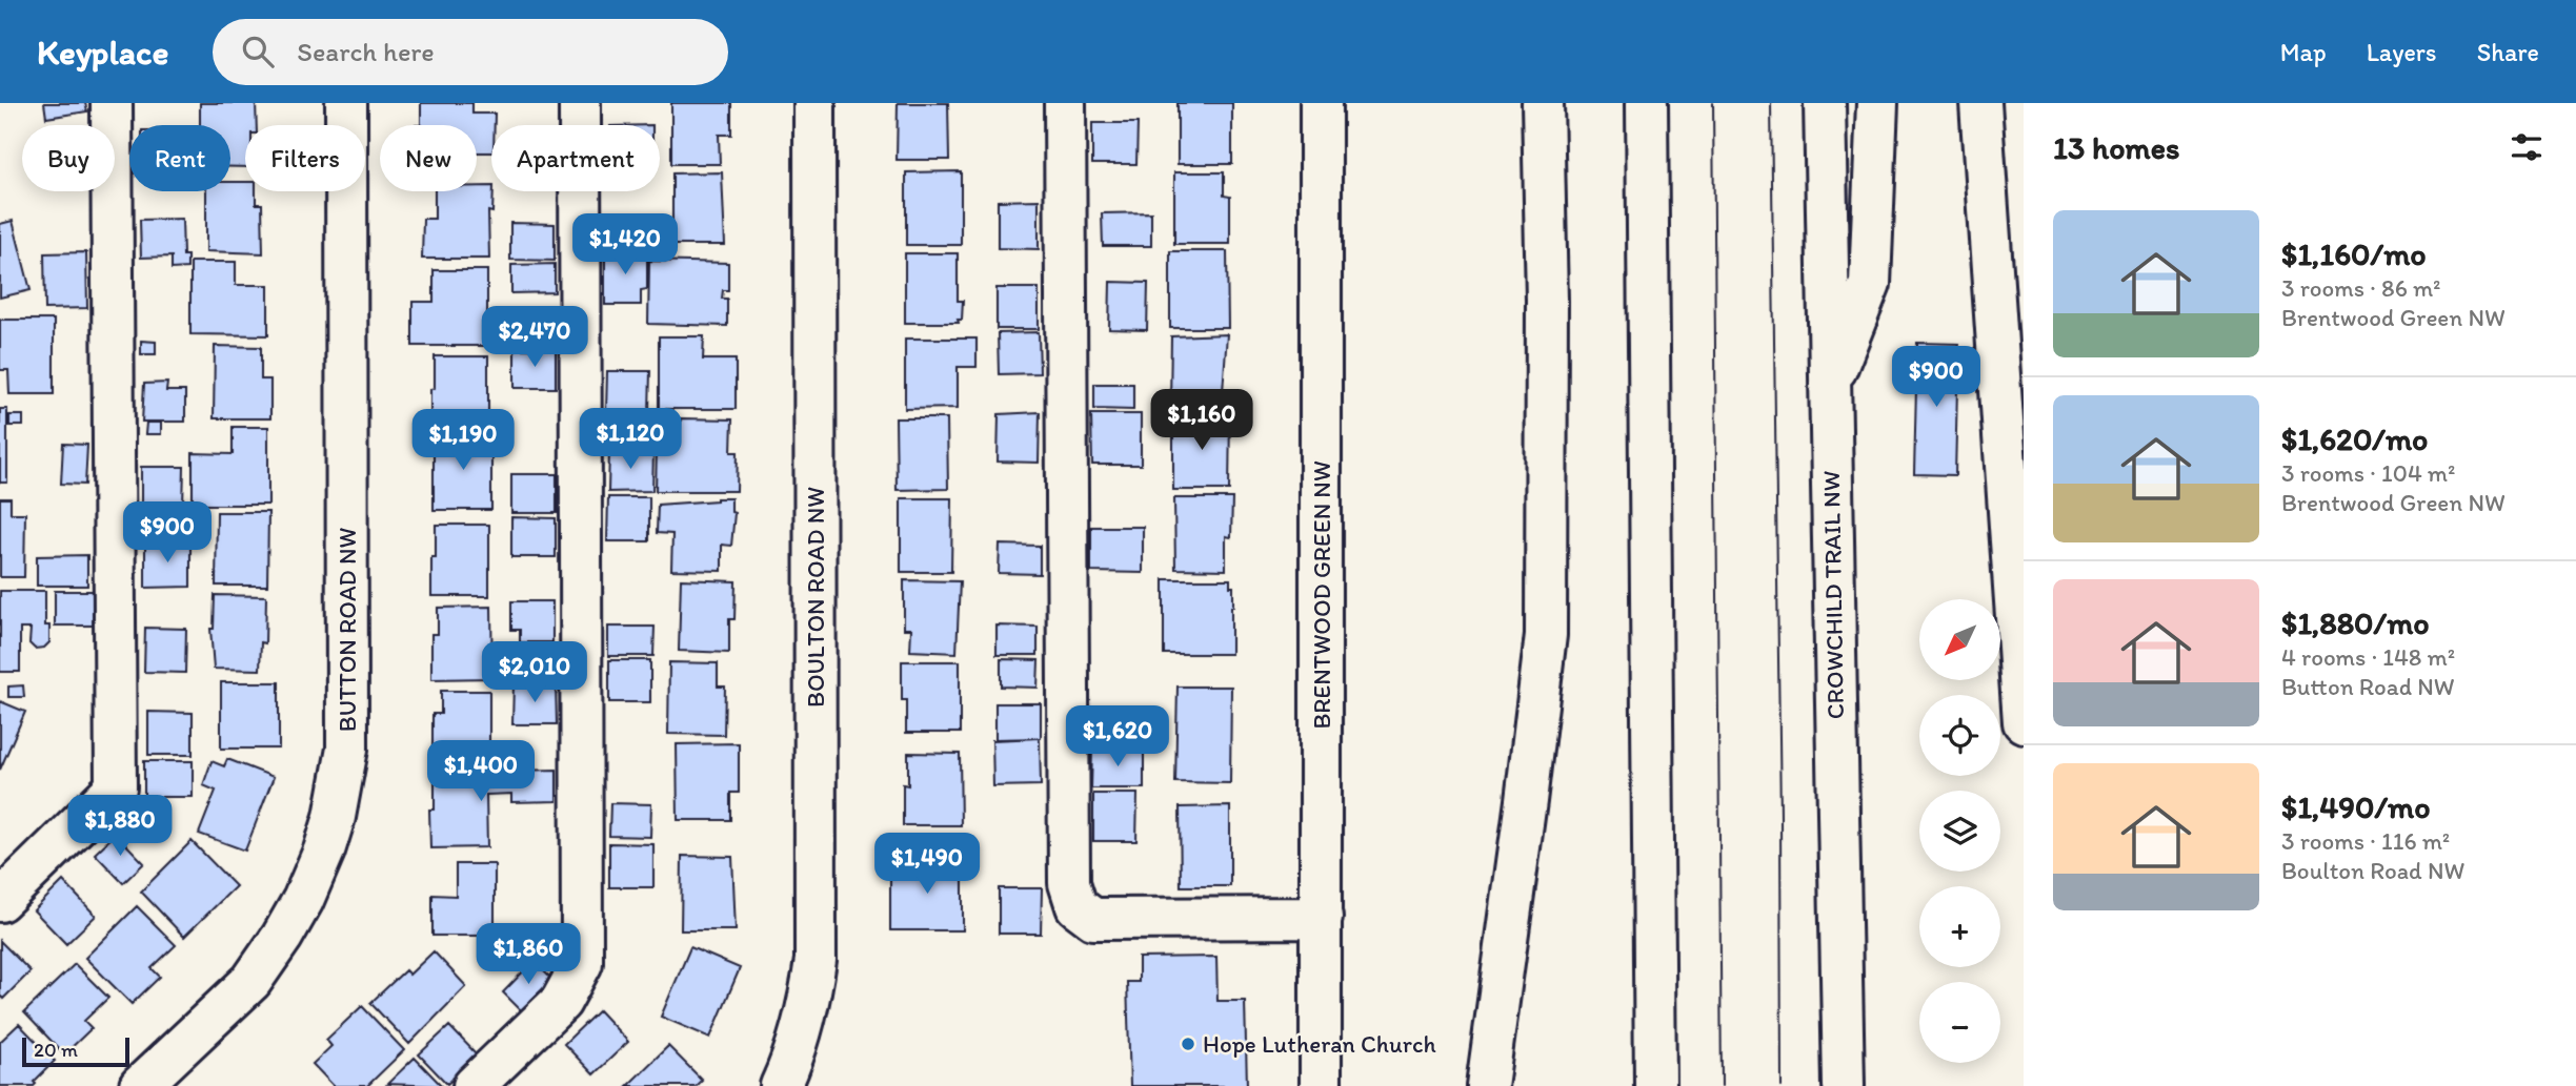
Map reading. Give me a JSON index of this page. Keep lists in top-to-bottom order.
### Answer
{
  "streets": {
    "main road": [
      "BRENTWOOD GREEN NW",
      "CROWCHILD TRAIL NW",
      "BOULTON ROAD NW",
      "BUTTON ROAD NW"
    ]
  },
  "places": ["Hope Lutheran Church"],
  "scale_bar": "20 m",
  "north": "bottom left",
  "page": {
    "header": "Keyplace",
    "search": "Search here",
    "nav": ["Map", "Layers", "Share"],
    "heading": "13 homes",
    "chip": [
      "Buy",
      "Rent",
      "Filters",
      "New",
      "Apartment"
    ],
    "list": [
      {
        "name": "$1,160/mo",
        "note": "3 rooms · 86 m² · Brentwood Green NW"
      },
      {
        "name": "$1,620/mo",
        "note": "3 rooms · 104 m² · Brentwood Green NW"
      },
      {
        "name": "$1,880/mo",
        "note": "4 rooms · 148 m² · Button Road NW"
      },
      {
        "name": "$1,490/mo",
        "note": "3 rooms · 116 m² · Boulton Road NW"
      }
    ],
    "price": [
      "$1,420",
      "$2,470",
      "$900",
      "$1,160",
      "$1,120",
      "$1,190",
      "$900",
      "$2,010",
      "$1,620",
      "$1,400",
      "$1,880",
      "$1,490",
      "$1,860"
    ],
    "map_buttons": ["+", "−"],
    "scale": "20 m"
  }
}
